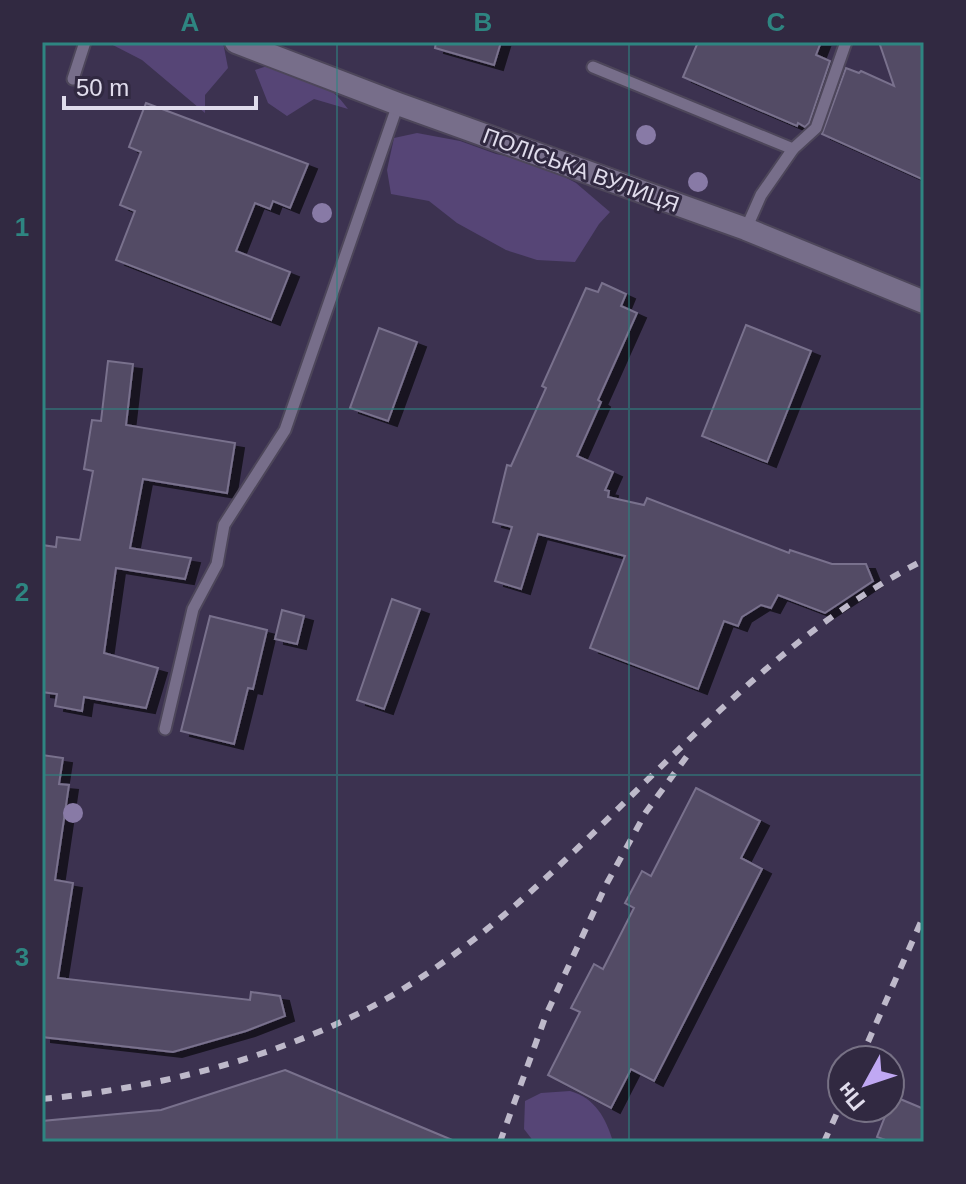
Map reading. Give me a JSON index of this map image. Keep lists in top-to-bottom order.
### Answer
{
  "streets": {
    "street": ["ПОЛІСЬКА ВУЛИЦЯ"]
  },
  "scale_bar": "50 m",
  "north": "bottom left",
  "grid": {
    "columns": ["A", "B", "C"],
    "rows": ["1", "2", "3"]
  }
}
